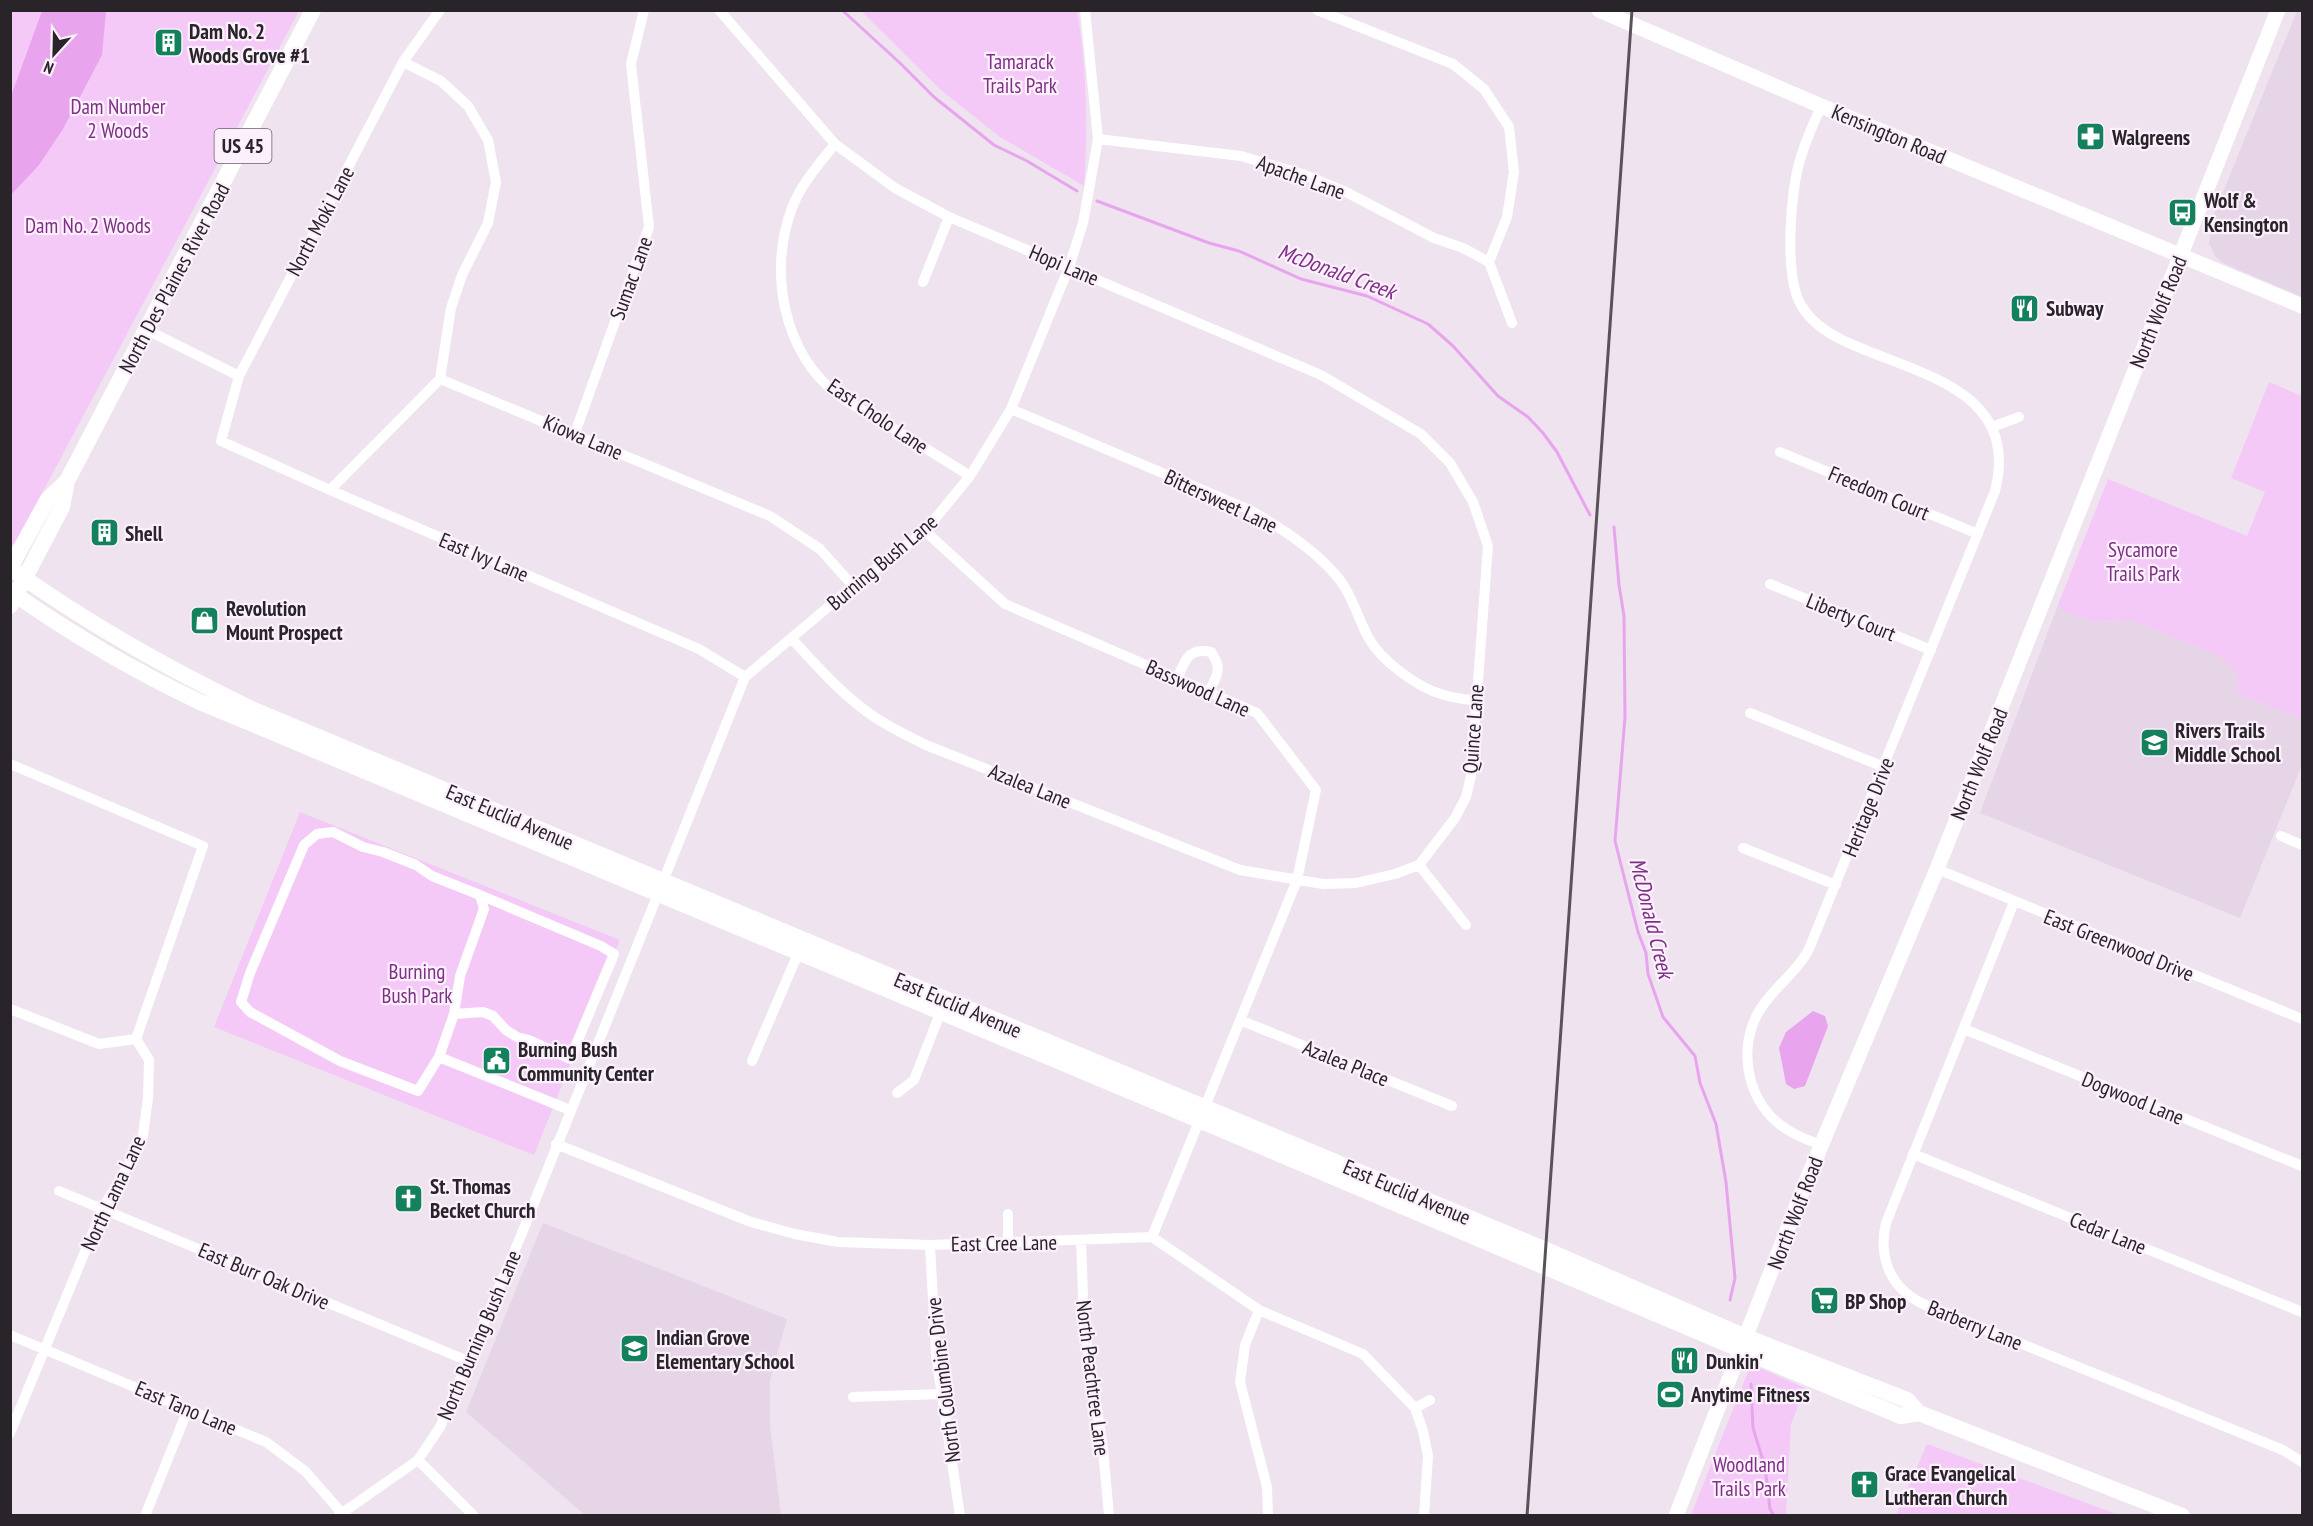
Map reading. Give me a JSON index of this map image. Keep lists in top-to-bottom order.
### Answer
{
  "streets": {
    "main road": [
      "Kensington Road",
      "US 45",
      "North Des Plaines River Road",
      "North Wolf Road",
      "East Euclid Avenue"
    ],
    "street": [
      "Apache Lane",
      "North Moki Lane",
      "Hopi Lane",
      "Sumac Lane",
      "East Cholo Lane",
      "Kiowa Lane",
      "Freedom Court",
      "Bittersweet Lane",
      "East Ivy Lane",
      "Burning Bush Lane",
      "Liberty Court",
      "Basswood Lane",
      "Quince Lane",
      "Azalea Lane",
      "Heritage Drive",
      "East Greenwood Drive",
      "Azalea Place",
      "Dogwood Lane",
      "North Lama Lane",
      "Cedar Lane",
      "East Cree Lane",
      "East Burr Oak Drive",
      "Barberry Lane",
      "North Burning Bush Lane",
      "North Peachtree Lane",
      "North Columbine Drive",
      "East Tano Lane"
    ]
  },
  "crossings": [
    ["Kensington Road", "North Wolf Road"],
    ["Kensington Road", "Heritage Drive"],
    ["Apache Lane", "Burning Bush Lane"],
    ["North Moki Lane", "East Ivy Lane"],
    ["Hopi Lane", "East Cholo Lane"],
    ["Hopi Lane", "Burning Bush Lane"],
    ["Hopi Lane", "Quince Lane"],
    ["North Des Plaines River Road", "East Euclid Avenue"],
    ["Sumac Lane", "Kiowa Lane"],
    ["North Wolf Road", "Heritage Drive"],
    ["North Wolf Road", "East Euclid Avenue"],
    ["North Wolf Road", "East Greenwood Drive"],
    ["East Cholo Lane", "Burning Bush Lane"],
    ["Kiowa Lane", "Burning Bush Lane"],
    ["Freedom Court", "Heritage Drive"],
    ["Bittersweet Lane", "Burning Bush Lane"],
    ["Bittersweet Lane", "Quince Lane"],
    ["East Ivy Lane", "Burning Bush Lane"],
    ["Burning Bush Lane", "Basswood Lane"],
    ["Burning Bush Lane", "Azalea Lane"],
    ["Burning Bush Lane", "East Euclid Avenue"],
    ["Burning Bush Lane", "North Burning Bush Lane"],
    ["Liberty Court", "Heritage Drive"],
    ["Basswood Lane", "Azalea Lane"],
    ["Basswood Lane", "East Euclid Avenue"],
    ["Basswood Lane", "Azalea Place"],
    ["Basswood Lane", "East Cree Lane"],
    ["East Euclid Avenue", "North Burning Bush Lane"],
    ["East Greenwood Drive", "Barberry Lane"],
    ["Dogwood Lane", "Barberry Lane"],
    ["North Lama Lane", "East Burr Oak Drive"],
    ["North Lama Lane", "East Tano Lane"],
    ["Cedar Lane", "Barberry Lane"],
    ["East Cree Lane", "North Burning Bush Lane"],
    ["East Cree Lane", "North Peachtree Lane"],
    ["East Cree Lane", "North Columbine Drive"],
    ["East Burr Oak Drive", "North Burning Bush Lane"],
    ["North Burning Bush Lane", "East Tano Lane"]
  ],
  "water": ["McDonald Creek"],
  "parks": [
    "Tamarack Trails Park",
    "Dam Number 2 Woods",
    "Dam No. 2 Woods",
    "Sycamore Trails Park",
    "Burning Bush Park",
    "Woodland Trails Park"
  ],
  "places": {
    "building": ["Dam No. 2 Woods Grove #1", "Shell"],
    "pharmacy": ["Walgreens"],
    "bus stop": ["Wolf & Kensington"],
    "restaurant": ["Subway", "Dunkin'"],
    "shop": ["Revolution Mount Prospect"],
    "school or university": ["Rivers Trails Middle School", "Indian Grove Elementary School"],
    "public building": ["Burning Bush Community Center"],
    "church": ["St. Thomas Becket Church", "Grace Evangelical Lutheran Church"],
    "supermarket": ["BP Shop"],
    "sports": ["Anytime Fitness"]
  },
  "north": "bottom"
}
